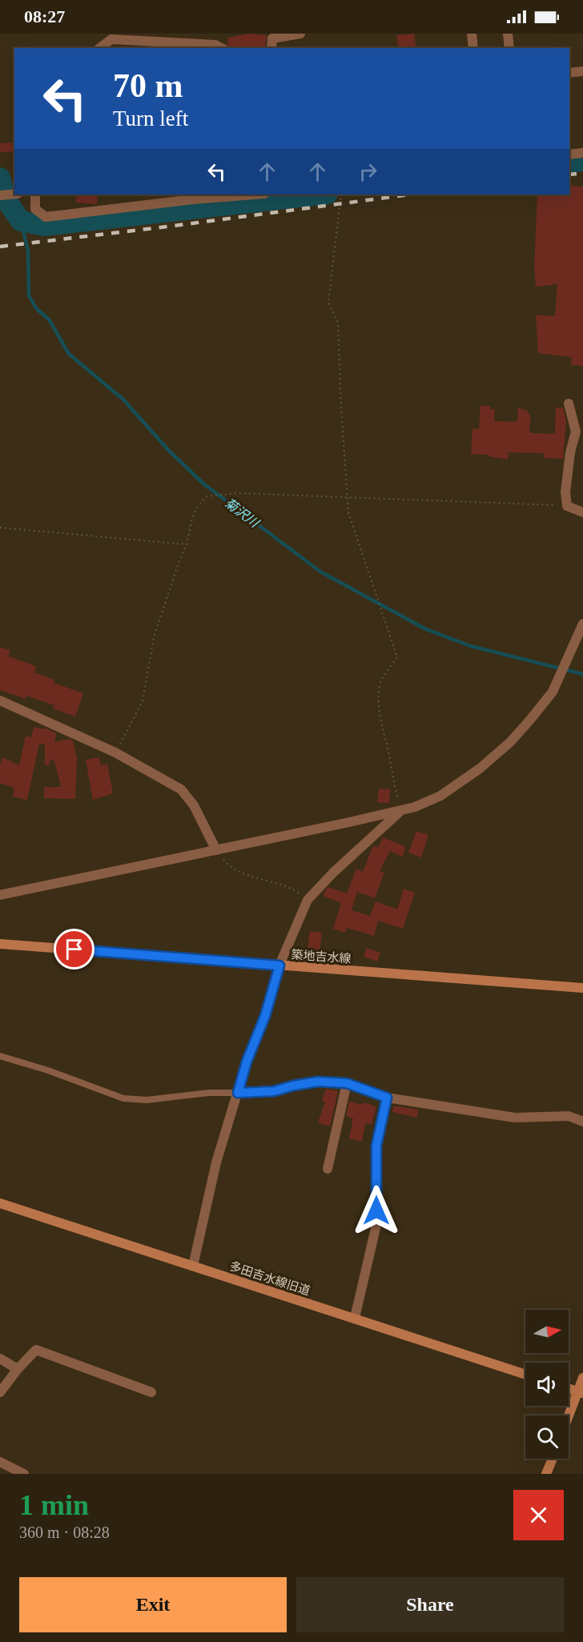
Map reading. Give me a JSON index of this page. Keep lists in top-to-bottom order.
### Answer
{
  "streets": {
    "main road": ["築地吉水線", "多田吉水線旧道"]
  },
  "water": ["菊沢川"],
  "north": "right",
  "page": {
    "status": "08:27",
    "turn": ["70 m", "Turn left"],
    "heading": ["1 min", "360 m · 08:28"],
    "buttons": ["Exit", "Share"]
  }
}
